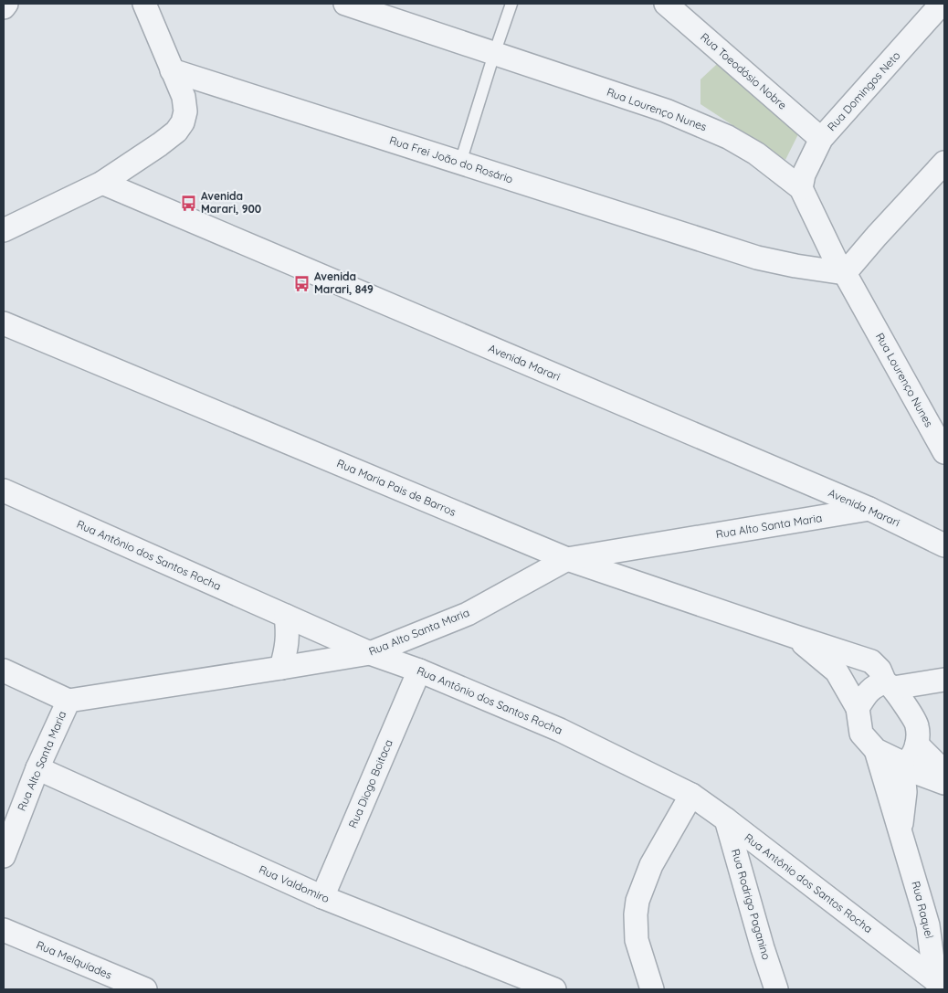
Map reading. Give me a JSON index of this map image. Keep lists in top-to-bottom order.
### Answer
{
  "streets": {
    "street": [
      "Rua Toeodósio Nobre",
      "Rua Domingos Neto",
      "Rua Lourenço Nunes",
      "Rua Frei João do Rosário",
      "Avenida Marari",
      "Rua Maria Pais de Barros",
      "Rua Alto Santa Maria",
      "Rua Antônio dos Santos Rocha",
      "Rua Diogo Boitaca",
      "Rua Valdomiro",
      "Rua Rodrigo Paganino",
      "Rua Raquel",
      "Rua Melquíades"
    ]
  },
  "crossings": [
    ["Rua Toeodósio Nobre", "Rua Domingos Neto"],
    ["Rua Domingos Neto", "Rua Lourenço Nunes"],
    ["Rua Lourenço Nunes", "Rua Frei João do Rosário"],
    ["Avenida Marari", "Rua Alto Santa Maria"],
    ["Rua Maria Pais de Barros", "Rua Alto Santa Maria"],
    ["Rua Maria Pais de Barros", "Rua Raquel"],
    ["Rua Alto Santa Maria", "Rua Antônio dos Santos Rocha"],
    ["Rua Alto Santa Maria", "Rua Valdomiro"],
    ["Rua Antônio dos Santos Rocha", "Rua Diogo Boitaca"],
    ["Rua Antônio dos Santos Rocha", "Rua Rodrigo Paganino"],
    ["Rua Antônio dos Santos Rocha", "Rua Raquel"],
    ["Rua Diogo Boitaca", "Rua Valdomiro"]
  ],
  "places": {
    "bus stop": ["Avenida Marari, 900", "Avenida Marari, 849"]
  }
}
